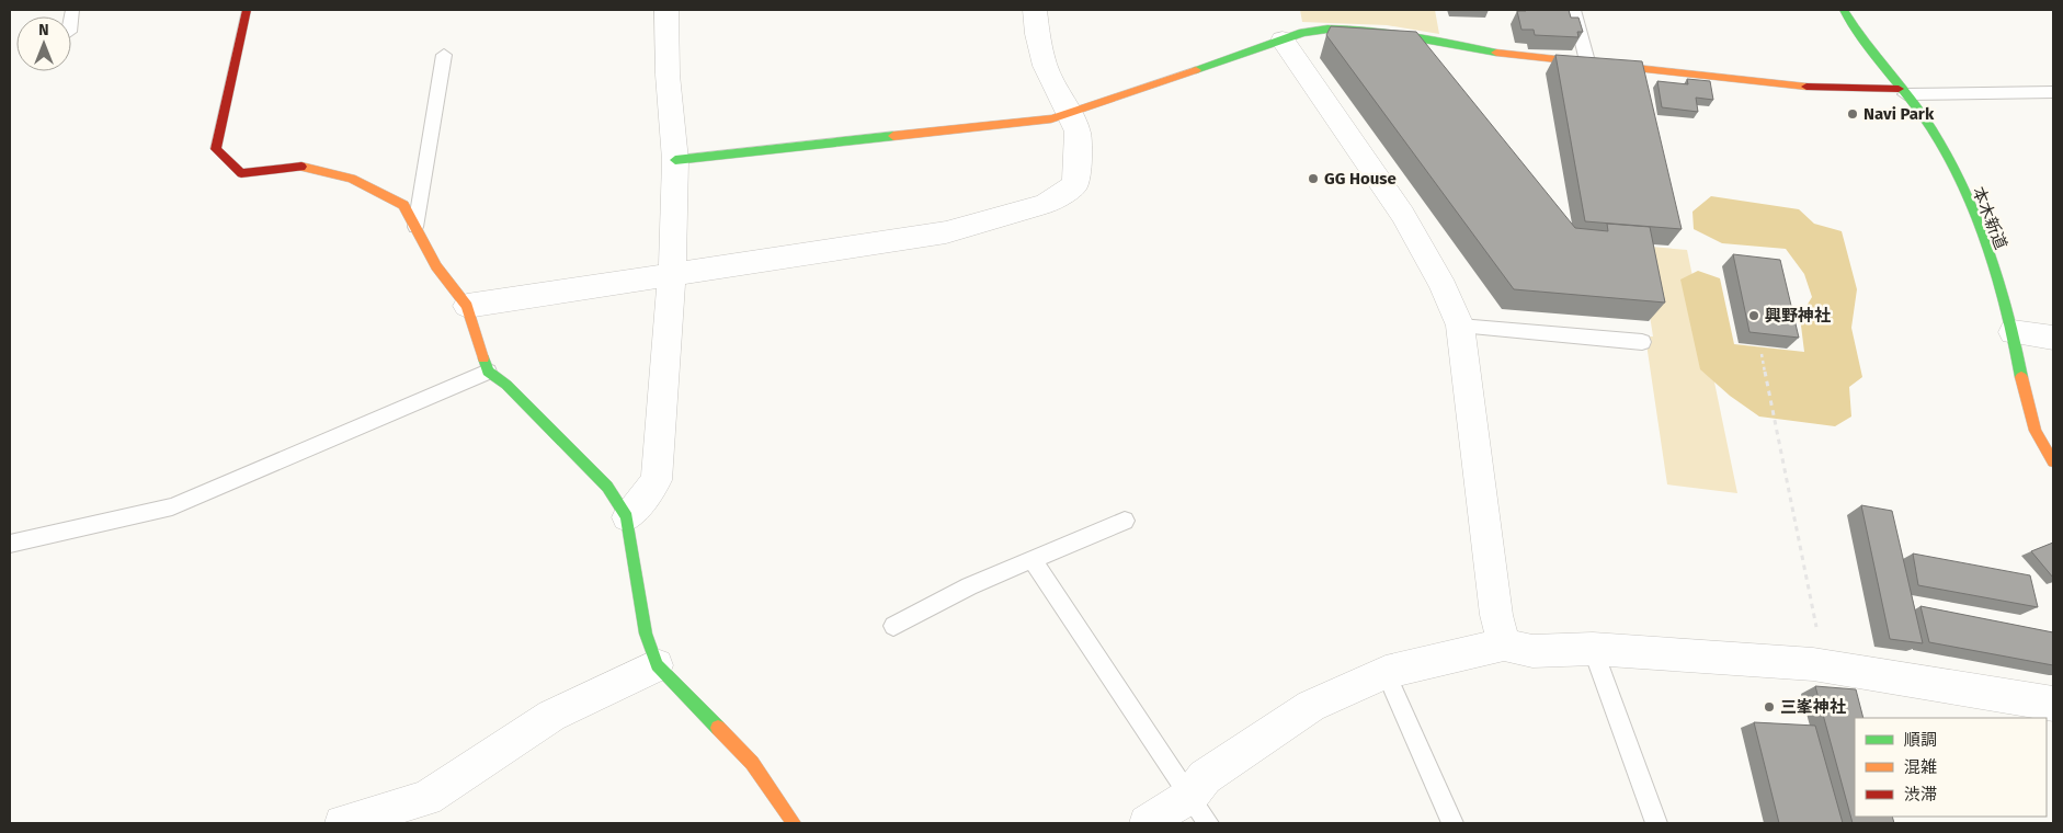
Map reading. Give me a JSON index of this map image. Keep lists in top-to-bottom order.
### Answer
{
  "streets": {
    "street": ["本木新道"]
  },
  "places": [
    "Navi Park",
    "GG House",
    "興野神社",
    "三峯神社"
  ],
  "legend": ["順調", "混雑", "渋滞"],
  "north": "top"
}
